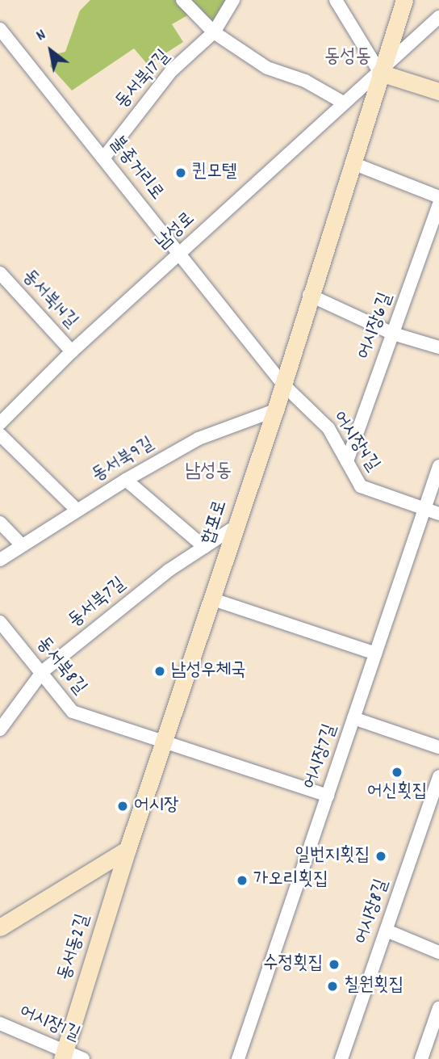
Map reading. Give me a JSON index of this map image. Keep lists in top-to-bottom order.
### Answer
{
  "streets": {
    "main road": ["합포로", "동서동2길"],
    "street": [
      "동서북17길",
      "불종거리로",
      "남성로",
      "동서북14길",
      "어시장6길",
      "어시장4길",
      "동서북9길",
      "동서북7길",
      "동서북8길",
      "어시장7길",
      "어시장8길",
      "어시장1길"
    ]
  },
  "crossings": [
    ["동서북17길", "불종거리로"],
    ["불종거리로", "남성로"],
    ["불종거리로", "어시장4길"],
    ["불종거리로", "합포로"],
    ["남성로", "동서북14길"],
    ["남성로", "합포로"],
    ["어시장6길", "어시장4길"],
    ["어시장4길", "합포로"],
    ["어시장4길", "어시장7길"],
    ["동서북9길", "합포로"],
    ["합포로", "동서북7길"],
    ["합포로", "동서북8길"],
    ["합포로", "동서동2길"],
    ["동서북7길", "동서북8길"],
    ["동서북8길", "어시장7길"],
    ["동서동2길", "어시장1길"]
  ],
  "districts": ["동성동", "남성동"],
  "places": [
    "퀸모텔",
    "남성우체국",
    "어신횟집",
    "어시장",
    "일번지횟집",
    "가오리횟집",
    "수정횟집",
    "칠원횟집"
  ],
  "north": "top left"
}
